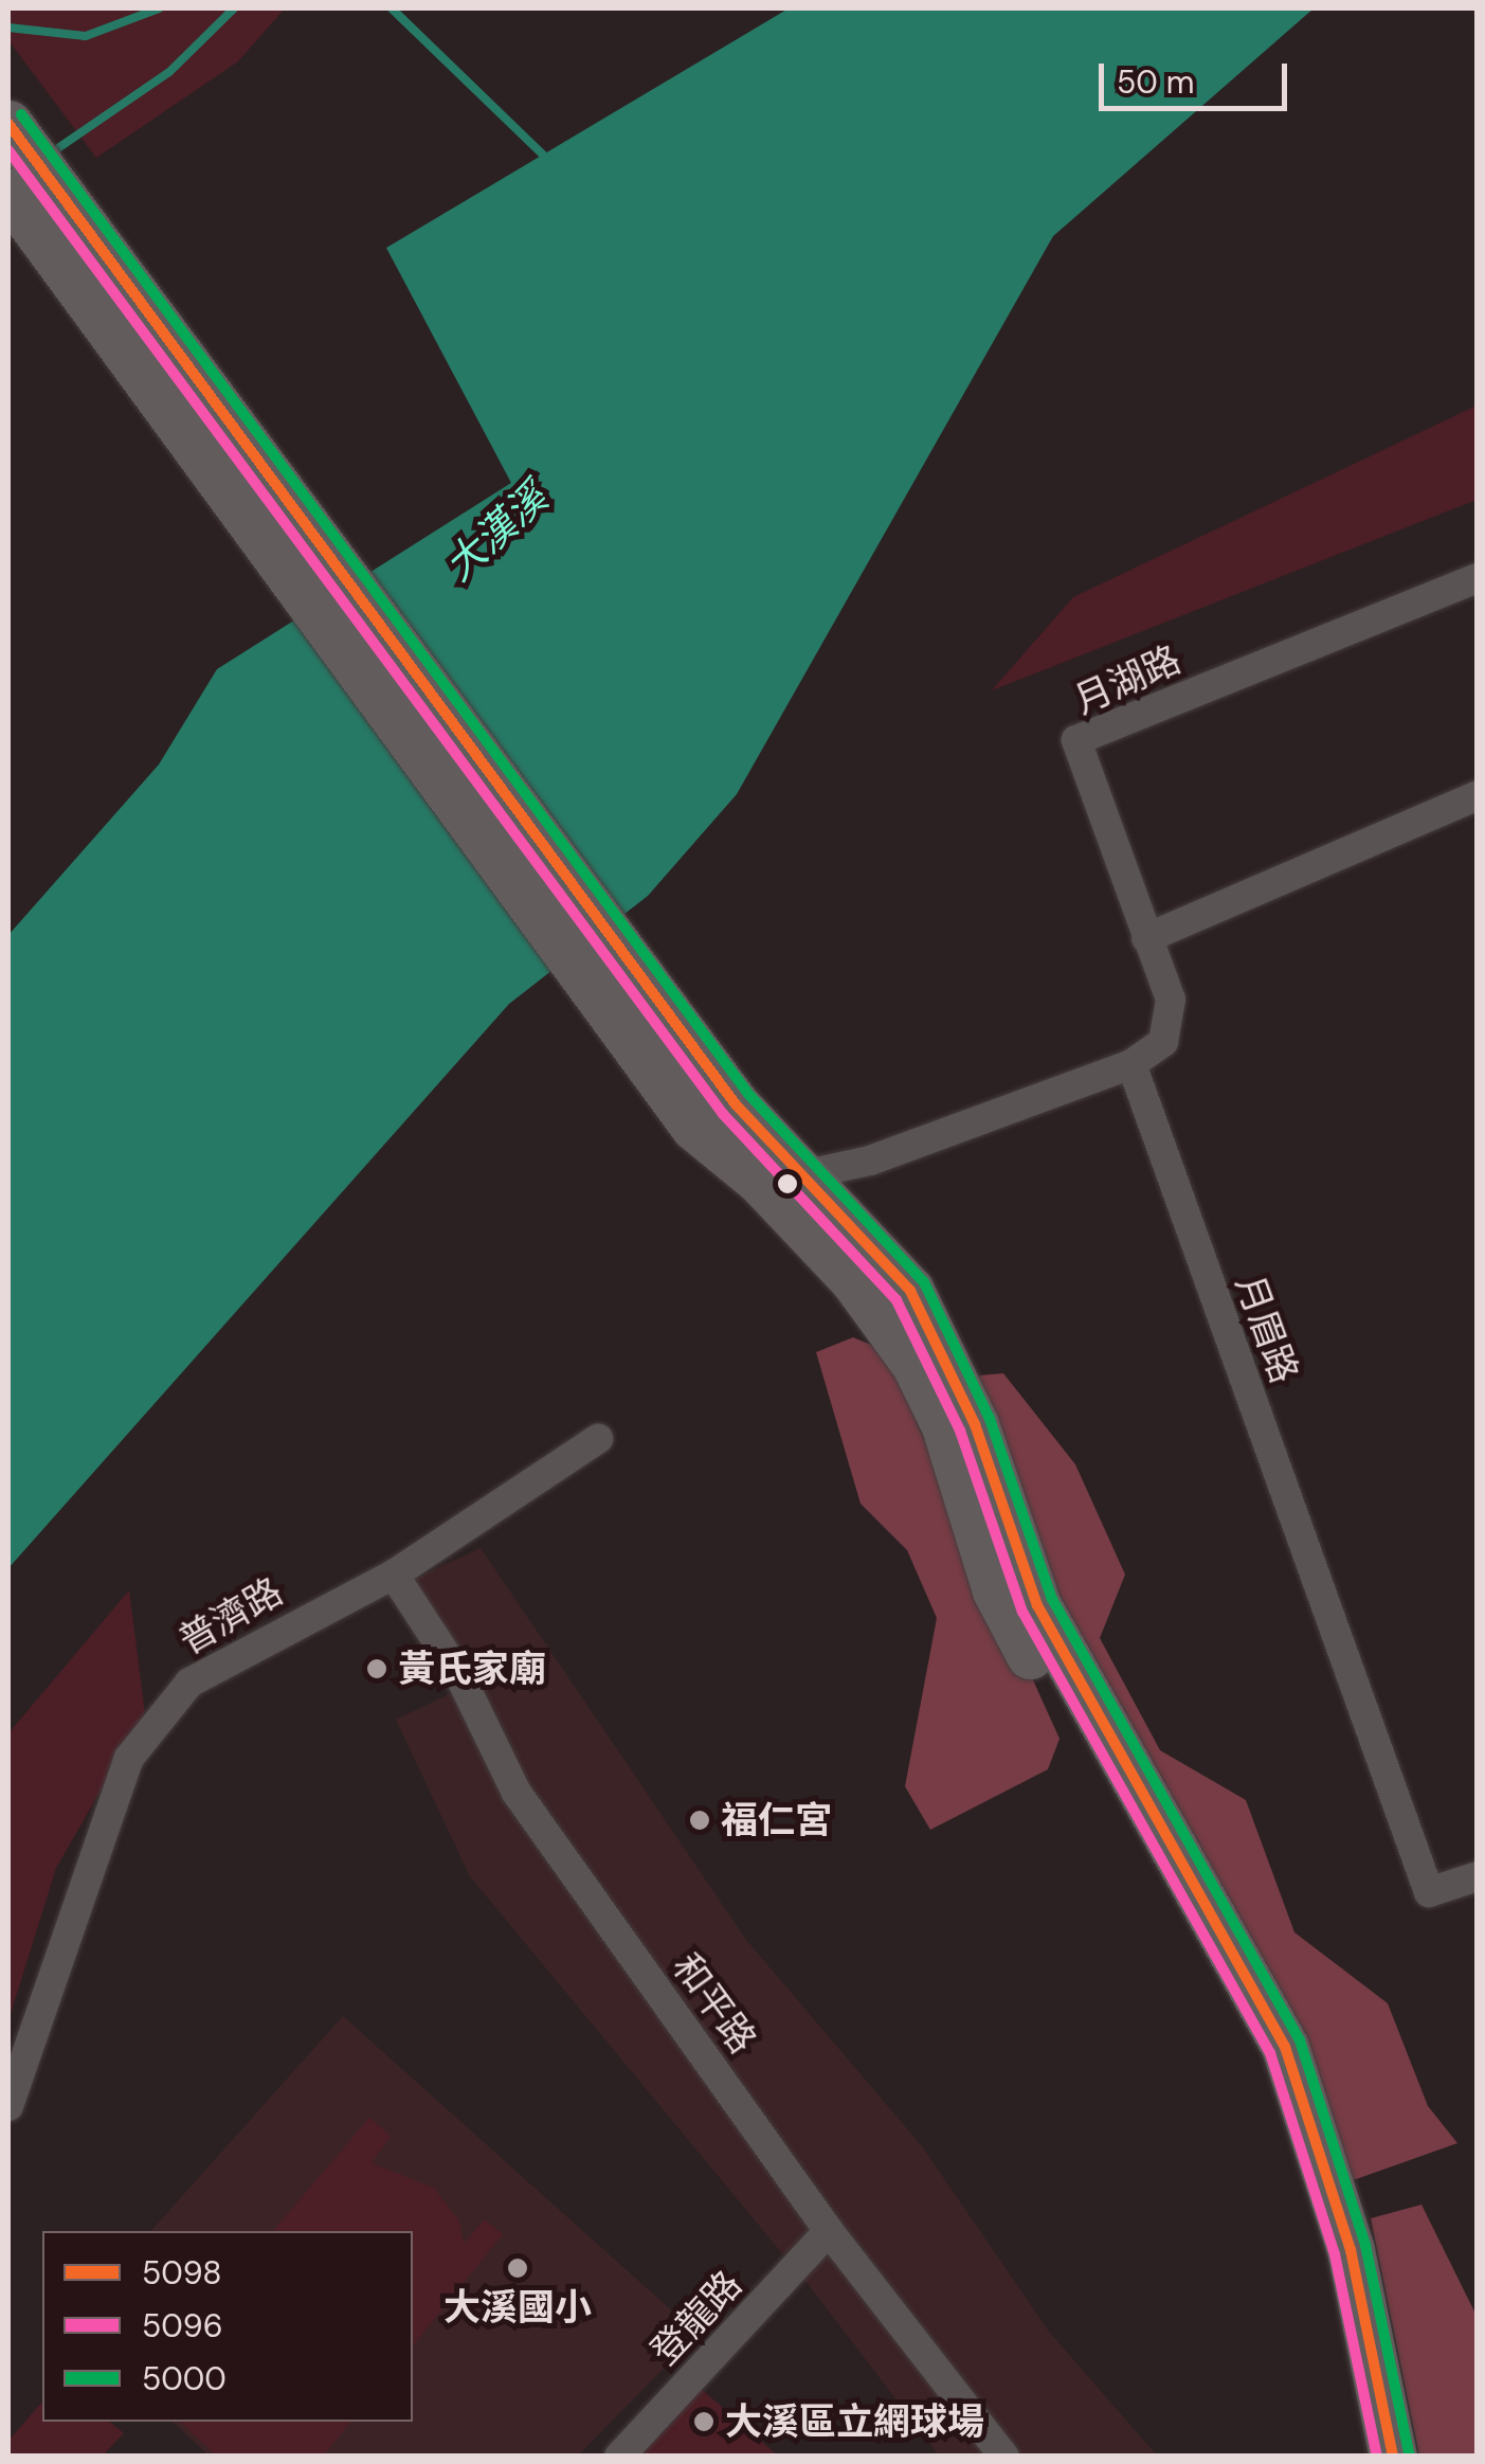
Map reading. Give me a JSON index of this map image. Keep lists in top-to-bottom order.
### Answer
{
  "streets": {
    "street": [
      "月湖路",
      "月眉路",
      "普濟路",
      "和平路",
      "登龍路"
    ]
  },
  "crossings": [
    ["月湖路", "月眉路"],
    ["普濟路", "和平路"],
    ["和平路", "登龍路"]
  ],
  "water": ["大漢溪"],
  "places": [
    "黃氏家廟",
    "福仁宮",
    "大溪國小",
    "大溪區立網球場"
  ],
  "lines": ["transit line 5000", "transit line 5098", "transit line 5096"],
  "legend": ["5098", "5096", "5000"],
  "scale_bar": "50 m"
}
